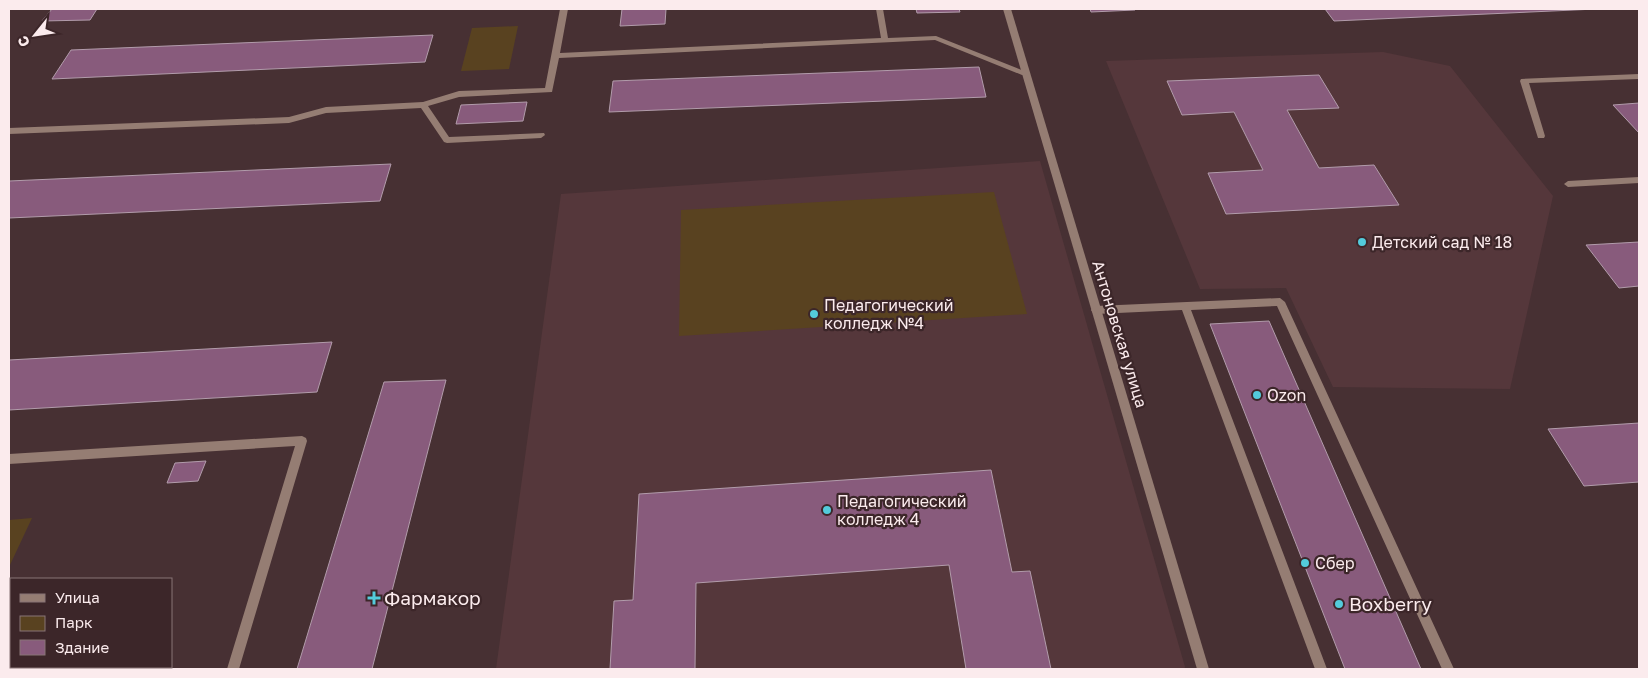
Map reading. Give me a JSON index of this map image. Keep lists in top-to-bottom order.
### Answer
{
  "streets": {
    "street": ["Антоновская улица"]
  },
  "places": {
    "other": [
      "Детский сад № 18",
      "Педагогический колледж №4",
      "Ozon",
      "Педагогический колледж 4",
      "Сбер",
      "Boxberry"
    ],
    "health": ["Фармакор"]
  },
  "legend": ["Улица", "Парк", "Здание"],
  "north": "bottom left"
}
